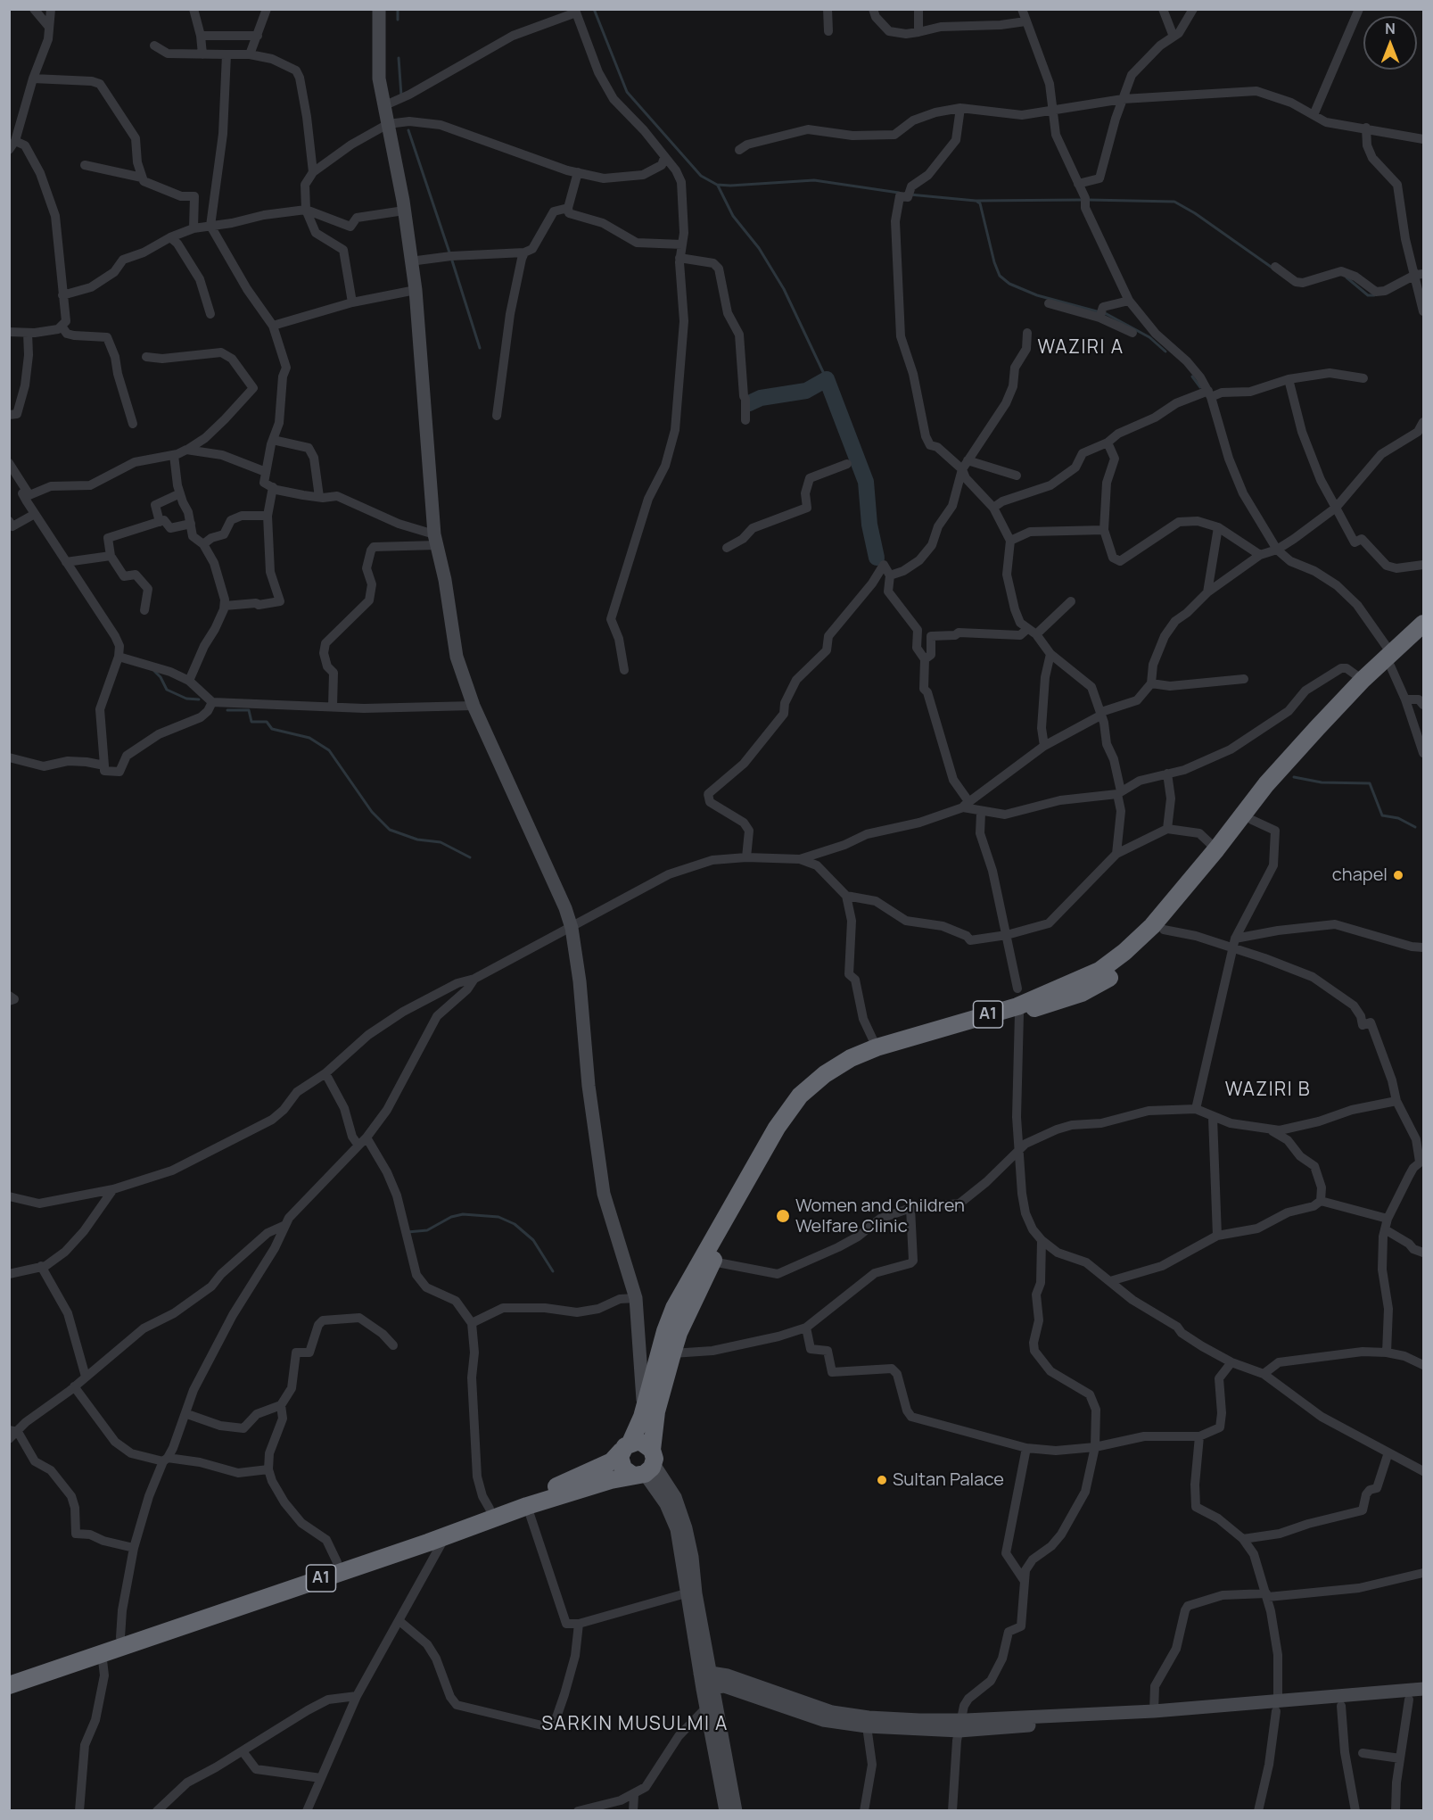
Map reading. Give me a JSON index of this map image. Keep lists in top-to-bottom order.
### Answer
{
  "streets": {
    "highway": ["A1"]
  },
  "districts": ["WAZIRI A", "WAZIRI B", "SARKIN MUSULMI A"],
  "places": ["chapel", "Women and Children Welfare Clinic", "Sultan Palace"],
  "north": "top"
}
